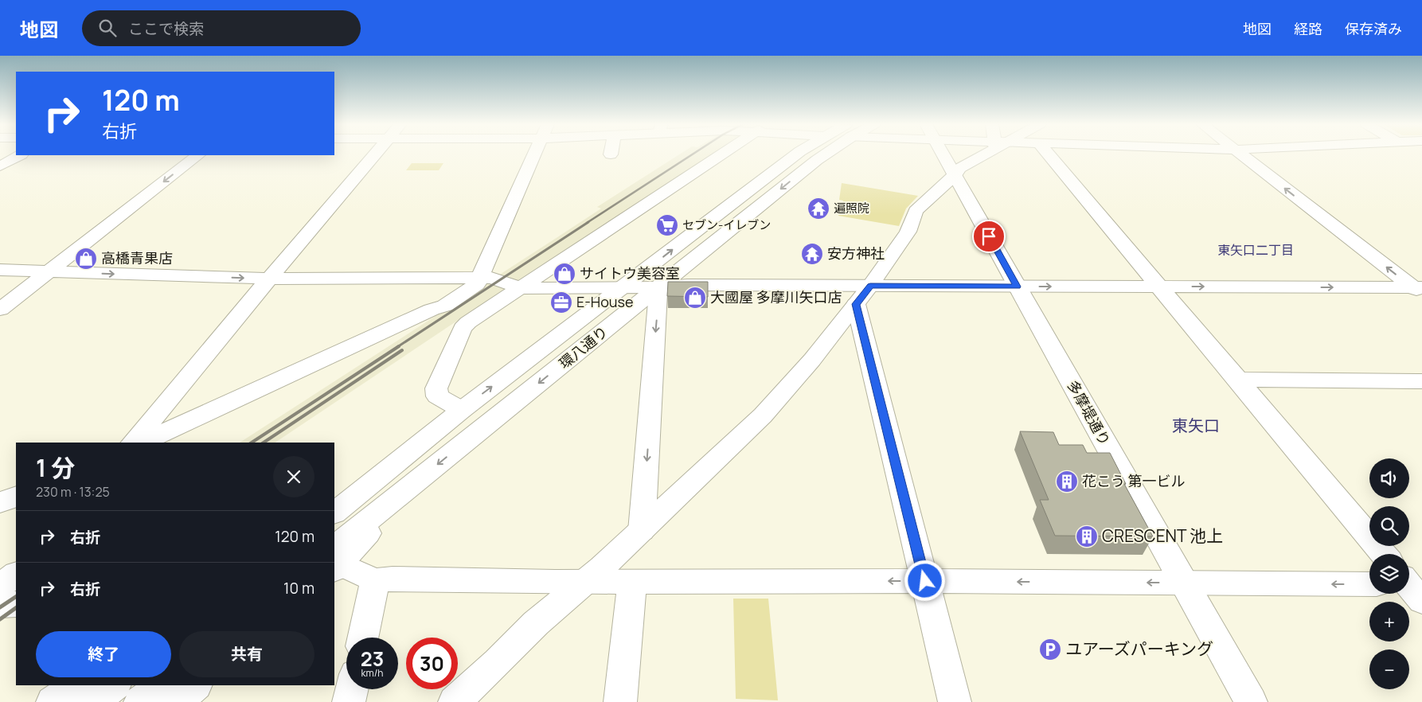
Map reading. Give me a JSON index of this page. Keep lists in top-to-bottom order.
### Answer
{
  "streets": {
    "street": ["環八通り", "多摩堤通り"]
  },
  "districts": ["東矢口二丁目", "東矢口"],
  "places": {
    "temple": ["遍照院", "安方神社"],
    "supermarket": ["セブン-イレブン"],
    "shop": ["高橋青果店", "サイトウ美容室", "大國屋 多摩川矢口店"],
    "office": ["E-House"],
    "building": ["花こう 第一ビル", "CRESCENT 池上"],
    "parking": ["ユアーズパーキング"]
  },
  "page": {
    "header": "地図",
    "search": "ここで検索",
    "nav": ["地図", "経路", "保存済み"],
    "turn": ["120 m", "右折"],
    "heading": ["1 分", "230 m · 13:25"],
    "map_buttons": ["+", "−"],
    "list": [
      {
        "name": "右折",
        "value": "120 m"
      },
      {
        "name": "右折",
        "value": "10 m"
      }
    ],
    "buttons": ["終了", "共有"],
    "speed": "23 km/h",
    "limit": "30"
  }
}
